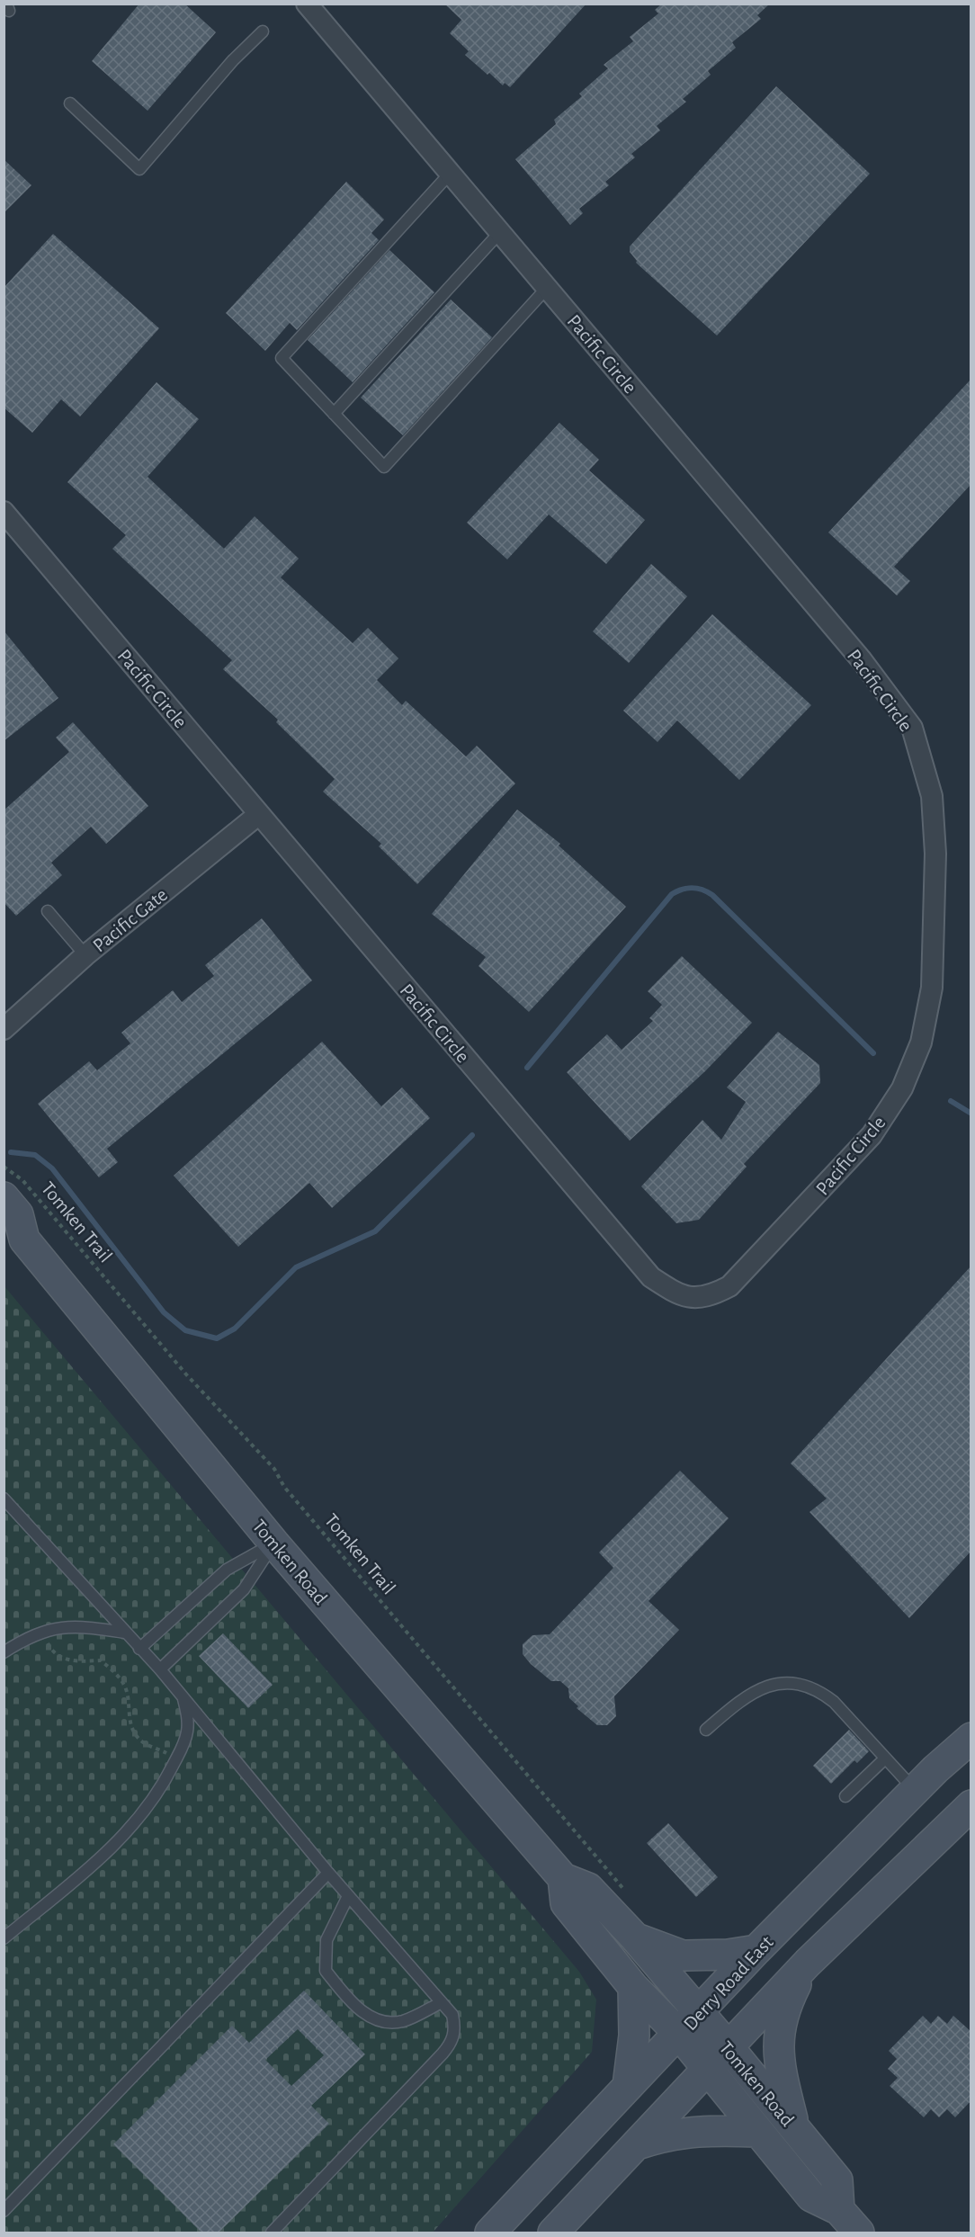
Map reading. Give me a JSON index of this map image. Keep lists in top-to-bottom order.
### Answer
{
  "streets": {
    "main road": ["Tomken Road", "Derry Road East"],
    "street": ["Pacific Circle", "Pacific Gate"],
    "path": ["Tomken Trail"]
  },
  "crossings": [
    ["Pacific Circle", "Pacific Gate"],
    ["Tomken Road", "Derry Road East"]
  ]
}
